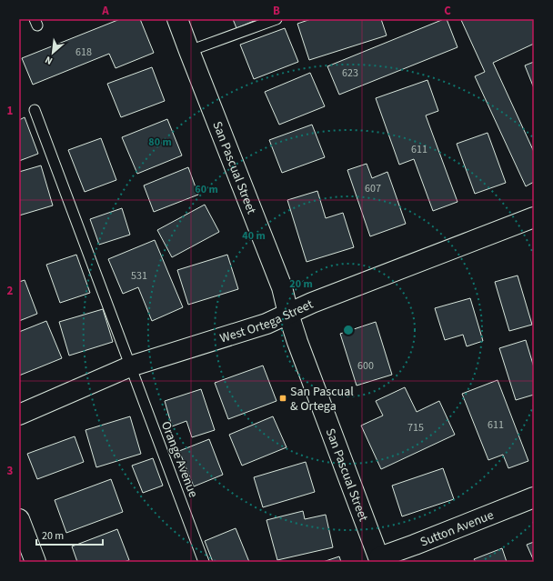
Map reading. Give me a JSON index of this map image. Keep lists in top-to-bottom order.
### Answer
{
  "streets": {
    "street": ["San Pascual Street", "West Ortega Street", "Sutton Avenue"],
    "lane": ["Orange Avenue"]
  },
  "crossings": [
    ["San Pascual Street", "West Ortega Street"],
    ["San Pascual Street", "Sutton Avenue"],
    ["West Ortega Street", "Orange Avenue"]
  ],
  "places": {
    "transit": ["San Pascual & Ortega"]
  },
  "house_numbers": [
    "618",
    "623",
    "611",
    "607",
    "531",
    "600",
    "611",
    "715"
  ],
  "scale_bar": "20 m",
  "north": "bottom left",
  "grid": {
    "columns": ["A", "B", "C"],
    "rows": ["1", "2", "3"]
  },
  "rings": [
    "80 m",
    "60 m",
    "40 m",
    "20 m"
  ]
}
